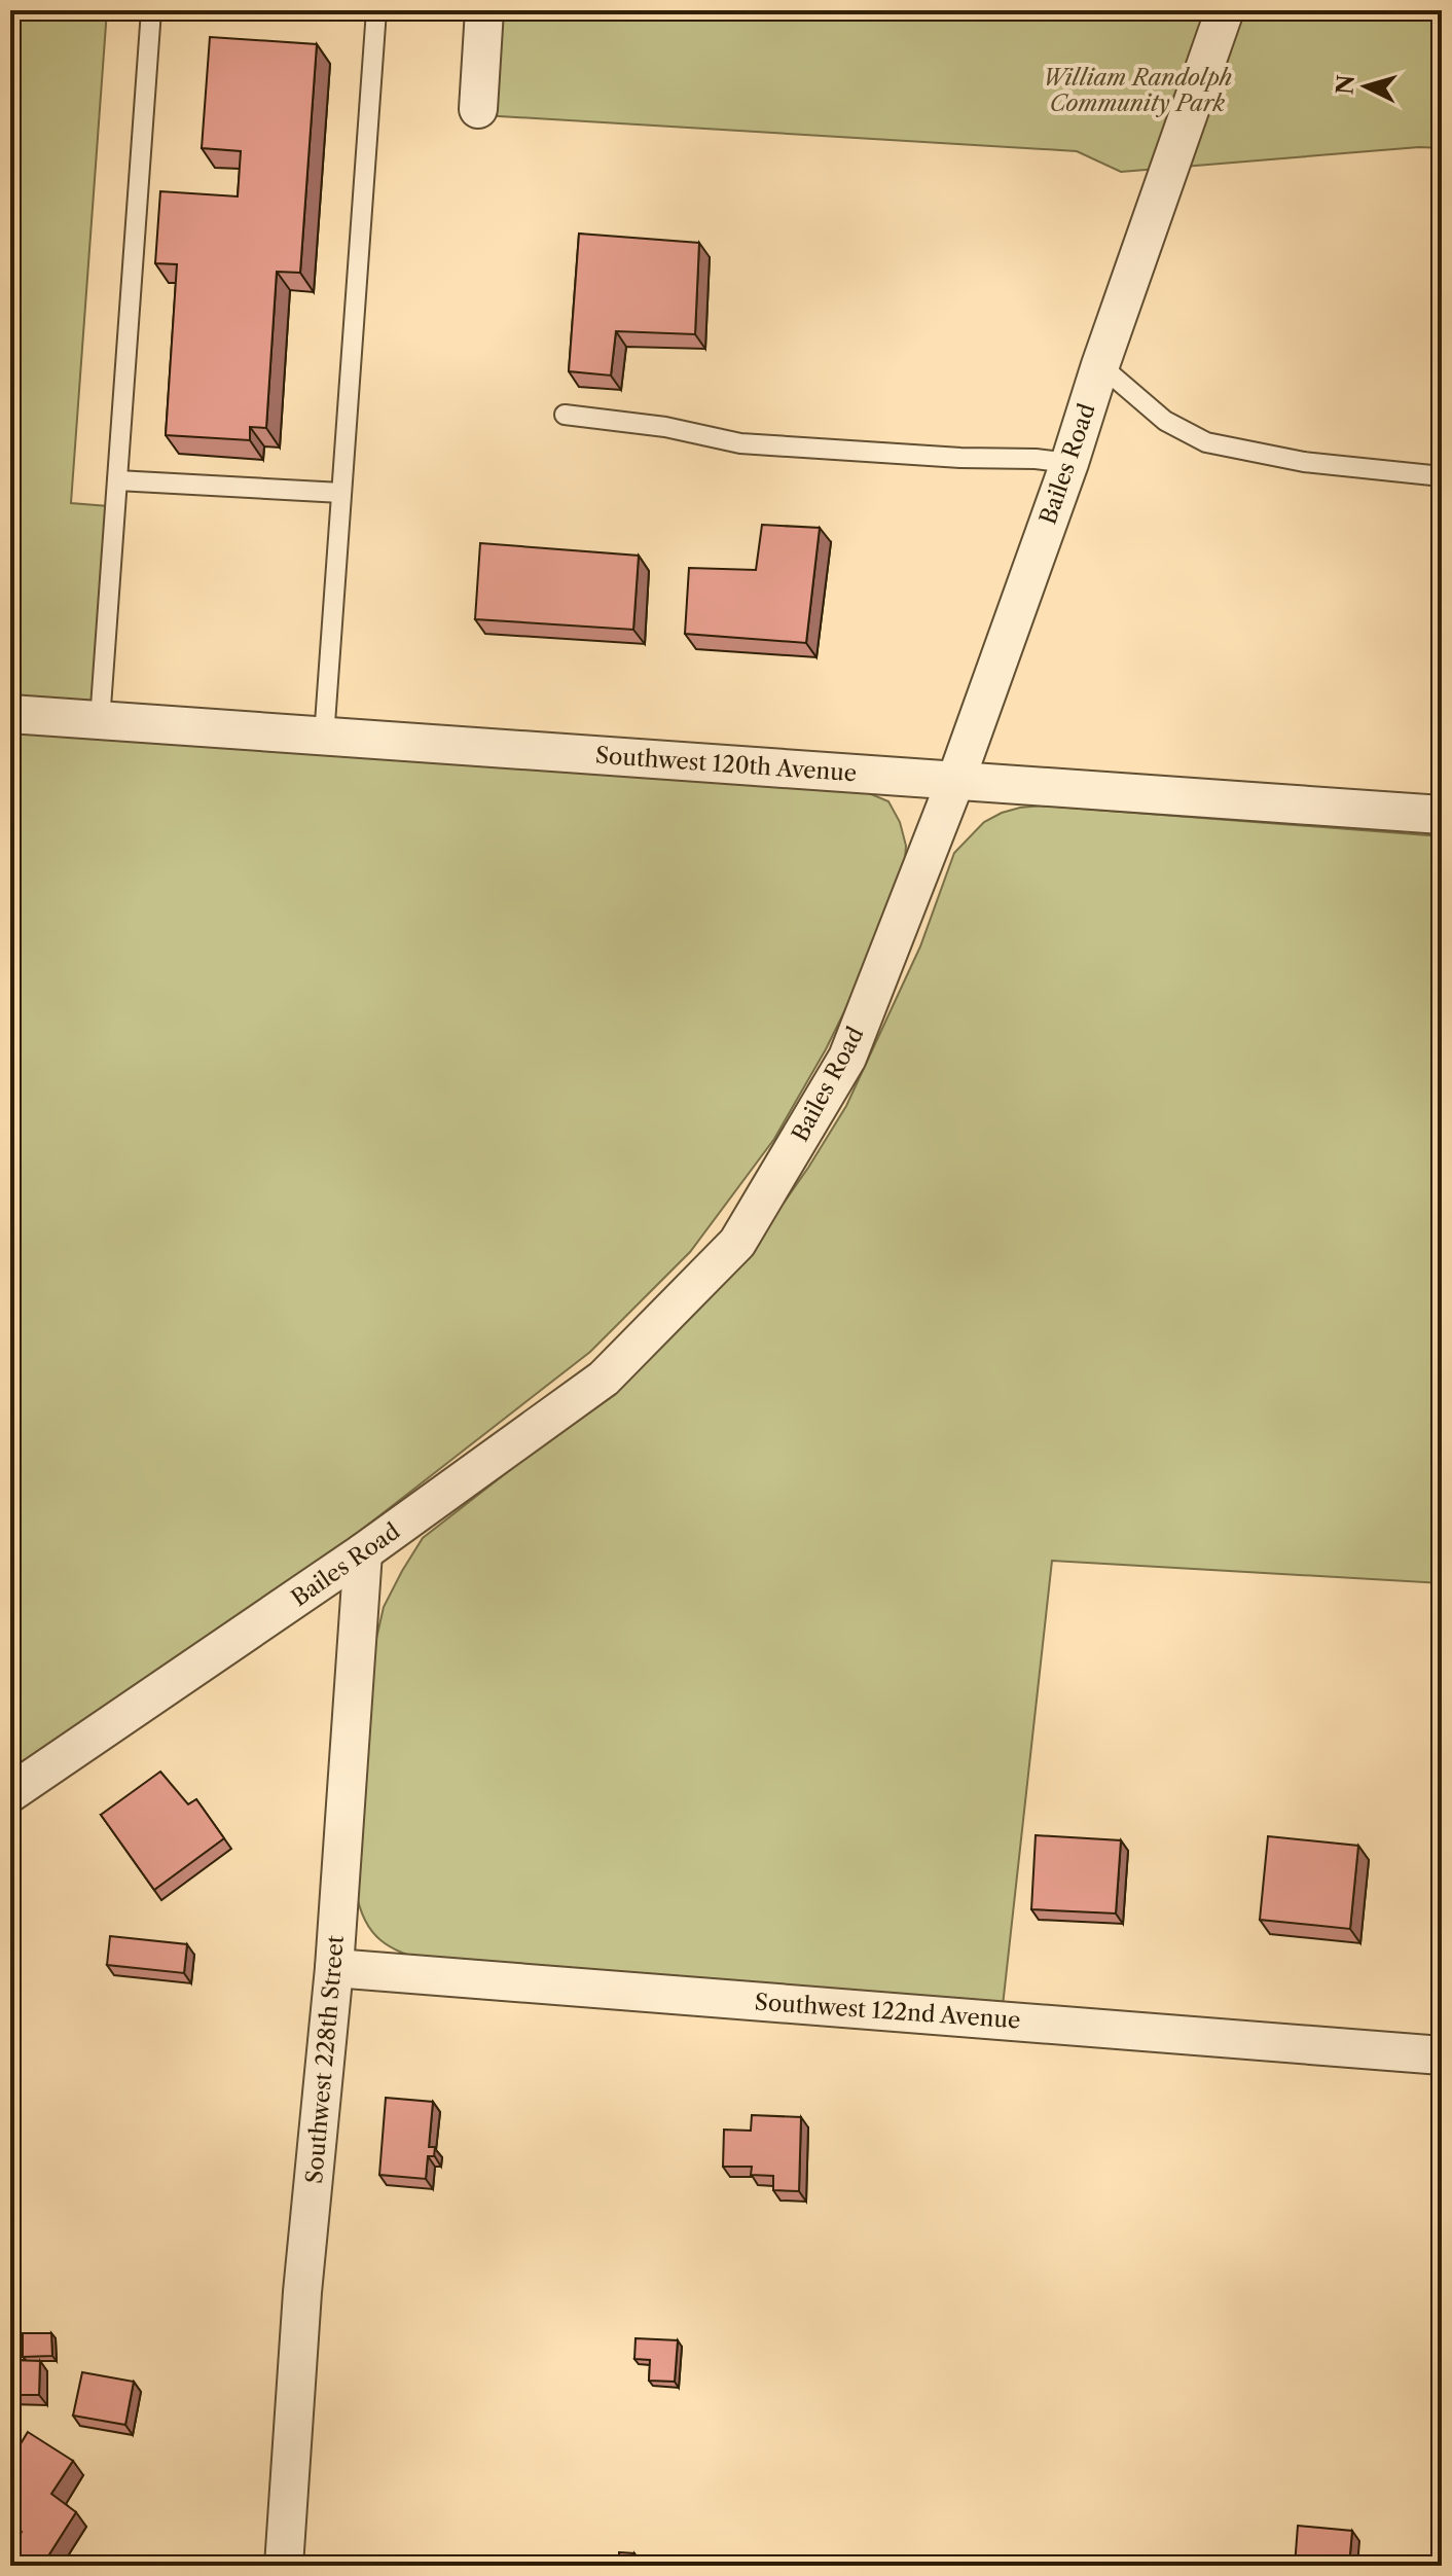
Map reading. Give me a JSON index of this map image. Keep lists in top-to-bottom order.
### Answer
{
  "streets": {
    "street": [
      "Bailes Road",
      "Southwest 120th Avenue",
      "Southwest 122nd Avenue",
      "Southwest 228th Street"
    ]
  },
  "crossings": [
    ["Bailes Road", "Southwest 120th Avenue"],
    ["Bailes Road", "Southwest 228th Street"],
    ["Southwest 122nd Avenue", "Southwest 228th Street"]
  ],
  "parks": ["William Randolph Community Park"],
  "north": "left"
}
